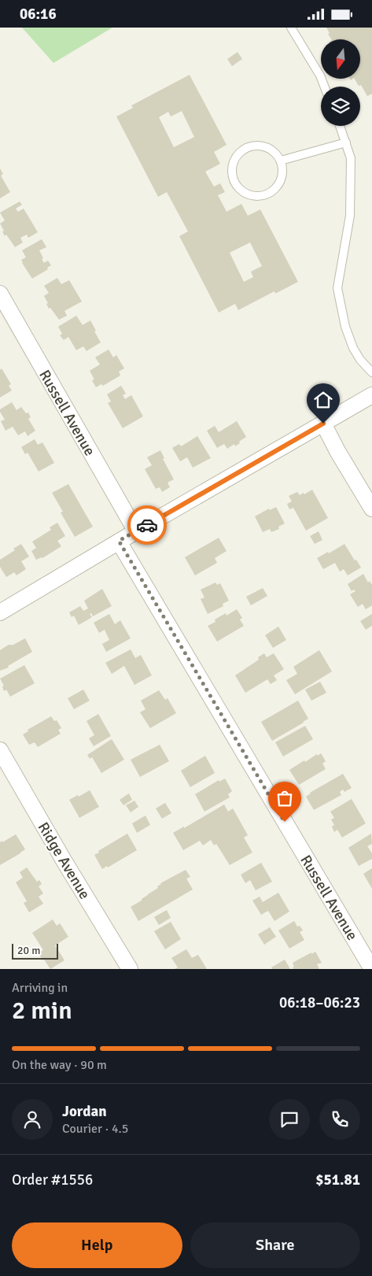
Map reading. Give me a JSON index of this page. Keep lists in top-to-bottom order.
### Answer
{
  "streets": {
    "street": ["Russell Avenue", "Ridge Avenue"]
  },
  "scale_bar": "20 m",
  "north": "bottom",
  "page": {
    "status": "06:16",
    "scale": "20 m",
    "heading": ["2 min", "Arriving in", "06:18–06:23"],
    "panel": [
      "Jordan",
      "Courier · 4.5",
      "Order #1556",
      "$51.81"
    ],
    "bar": "On the way · 90 m",
    "buttons": ["Help", "Share"]
  }
}
